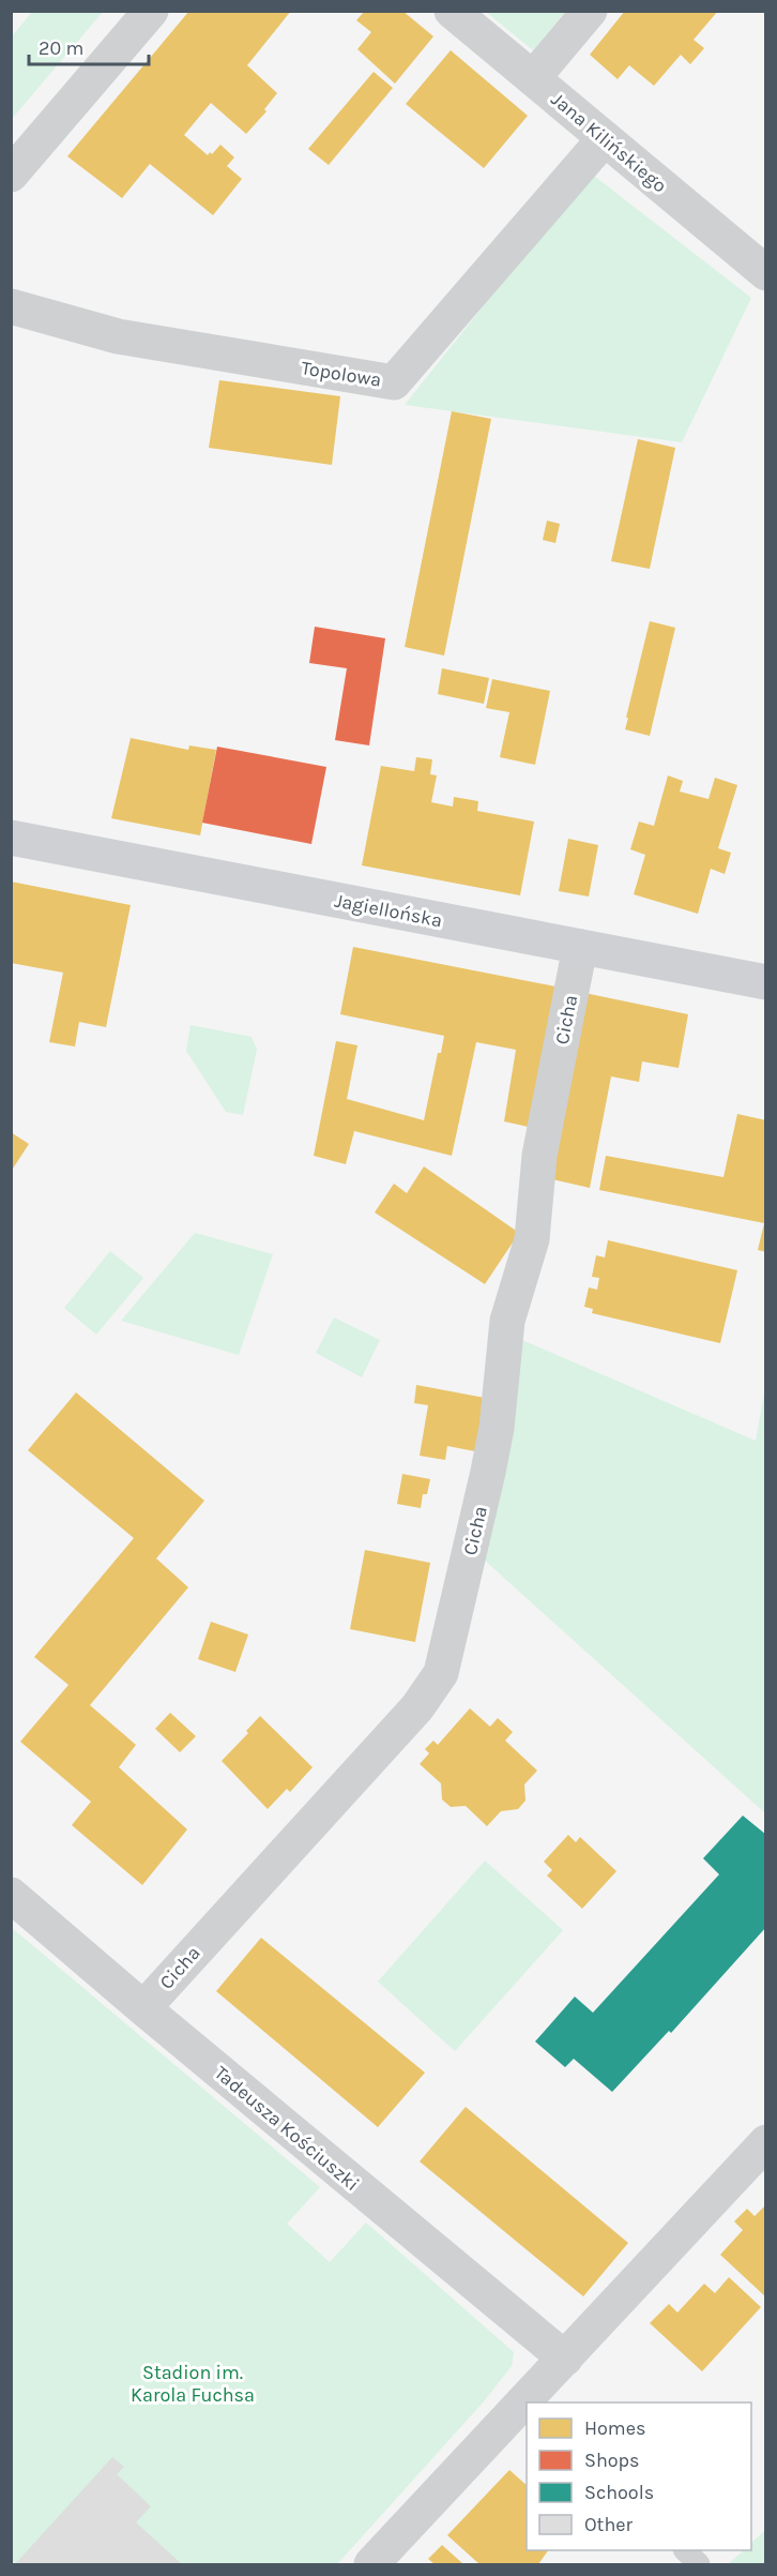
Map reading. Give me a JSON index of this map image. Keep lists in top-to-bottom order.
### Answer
{
  "streets": {
    "street": [
      "Jana Kilińskiego",
      "Topolowa",
      "Jagiellońska",
      "Cicha",
      "Tadeusza Kościuszki"
    ]
  },
  "crossings": [
    ["Jana Kilińskiego", "Topolowa"],
    ["Jagiellońska", "Cicha"],
    ["Cicha", "Tadeusza Kościuszki"]
  ],
  "parks": ["Stadion im. Karola Fuchsa"],
  "legend": [
    "Homes",
    "Shops",
    "Schools",
    "Other"
  ],
  "scale_bar": "20 m"
}
